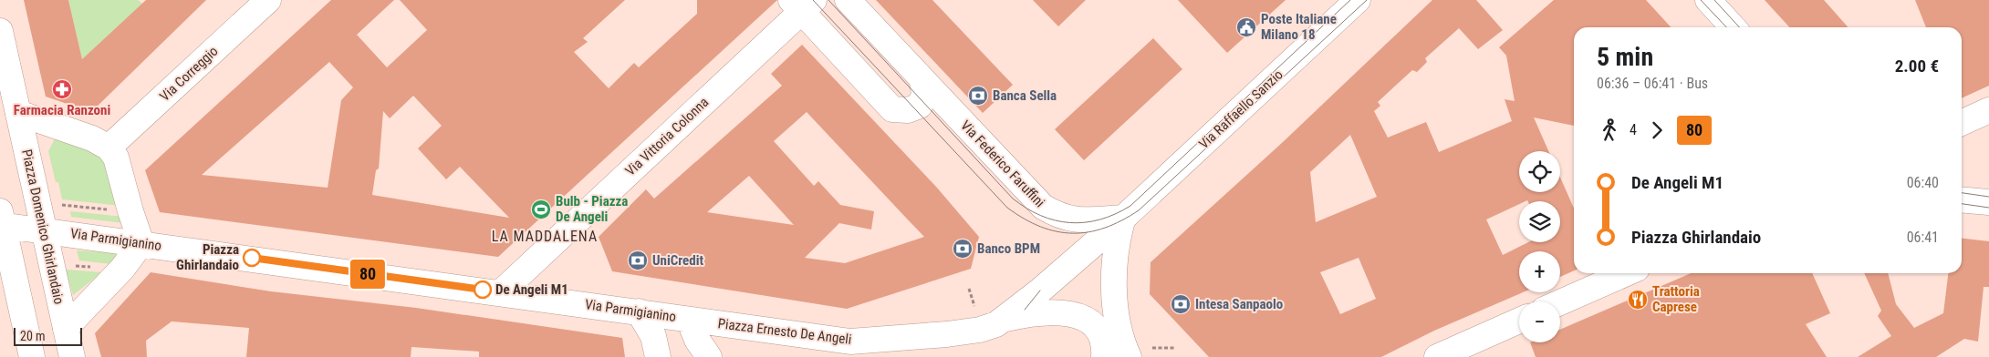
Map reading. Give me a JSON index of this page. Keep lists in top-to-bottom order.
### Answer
{
  "streets": {
    "street": [
      "Via Correggio",
      "Via Raffaello Sanzio",
      "Via Vittoria Colonna",
      "Via Federico Faruffini",
      "Piazza Domenico Ghirlandaio",
      "Via Parmigianino",
      "Piazza Ernesto De Angeli"
    ]
  },
  "crossings": [
    ["Via Raffaello Sanzio", "Via Federico Faruffini"],
    ["Via Raffaello Sanzio", "Piazza Ernesto De Angeli"],
    ["Via Vittoria Colonna", "Via Parmigianino"],
    ["Via Federico Faruffini", "Piazza Ernesto De Angeli"],
    ["Piazza Domenico Ghirlandaio", "Via Parmigianino"],
    ["Via Parmigianino", "Piazza Ernesto De Angeli"]
  ],
  "districts": ["LA MADDALENA"],
  "places": {
    "public building": ["Poste Italiane Milano 18"],
    "pharmacy": ["Farmacia Ranzoni"],
    "bank": [
      "Banca Sella",
      "Banco BPM",
      "UniCredit",
      "Intesa Sanpaolo"
    ],
    "sports": ["Bulb - Piazza De Angeli"],
    "other": ["Piazza Ghirlandaio", "De Angeli M1"],
    "restaurant": ["Trattoria Caprese"]
  },
  "lines": ["bus line 80"],
  "scale_bar": "20 m",
  "page": {
    "on_map": "80",
    "heading": ["5 min", "06:36 – 06:41 · Bus", "2.00 €"],
    "legs": ["4", "80"],
    "map_buttons": ["+", "−"],
    "list": [
      {
        "name": "De Angeli M1",
        "value": "06:40"
      },
      {
        "name": "Piazza Ghirlandaio",
        "value": "06:41"
      }
    ],
    "scale": "20 m"
  }
}
